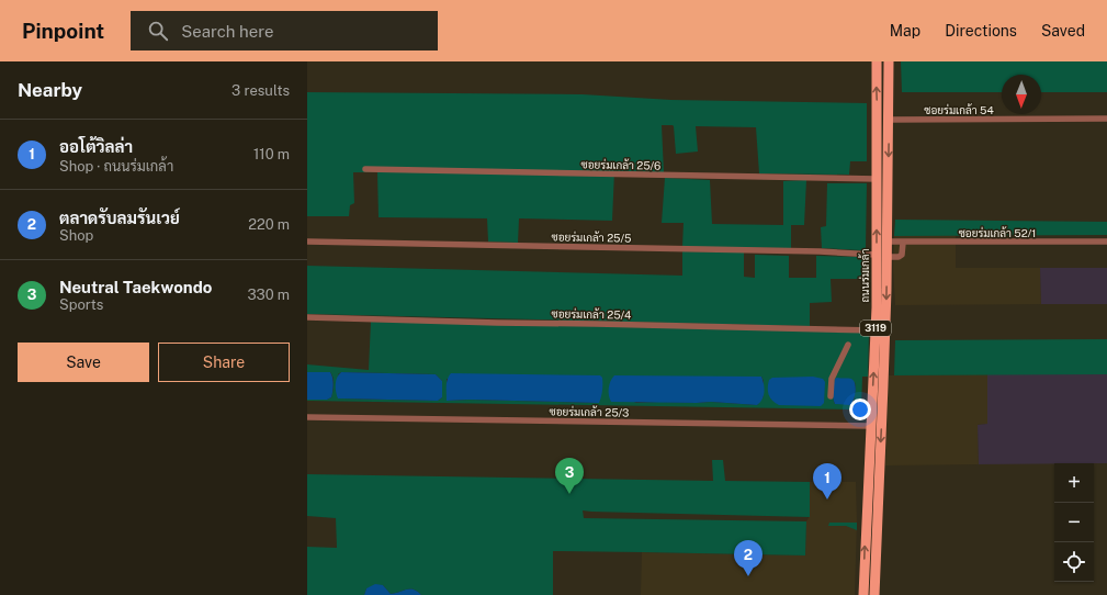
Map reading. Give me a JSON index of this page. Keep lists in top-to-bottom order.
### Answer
{
  "streets": {
    "main road": ["ถนนร่มเกล้า", "3119"],
    "street": [
      "ซอยร่มเกล้า 54",
      "ซอยร่มเกล้า 25/6",
      "ซอยร่มเกล้า 52/1",
      "ซอยร่มเกล้า 25/5",
      "ซอยร่มเกล้า 25/4",
      "ซอยร่มเกล้า 25/3"
    ]
  },
  "crossings": [
    ["ซอยร่มเกล้า 54", "ถนนร่มเกล้า"],
    ["ซอยร่มเกล้า 25/6", "ถนนร่มเกล้า"],
    ["ซอยร่มเกล้า 52/1", "ถนนร่มเกล้า"],
    ["ซอยร่มเกล้า 25/5", "ถนนร่มเกล้า"],
    ["ถนนร่มเกล้า", "ซอยร่มเกล้า 25/4"],
    ["ถนนร่มเกล้า", "ซอยร่มเกล้า 25/3"]
  ],
  "north": "bottom",
  "page": {
    "header": "Pinpoint",
    "search": "Search here",
    "nav": ["Map", "Directions", "Saved"],
    "heading": ["Nearby", "3 results"],
    "list": [
      {
        "mark": "1",
        "name": "ออโต้วิลล่า",
        "note": "Shop · ถนนร่มเกล้า",
        "value": "110 m"
      },
      {
        "mark": "2",
        "name": "ตลาดรับลมรันเวย์",
        "note": "Shop",
        "value": "220 m"
      },
      {
        "mark": "3",
        "name": "Neutral Taekwondo",
        "note": "Sports",
        "value": "330 m"
      }
    ],
    "buttons": ["Save", "Share"],
    "pins": ["3", "1", "2"],
    "map_buttons": ["+", "−"]
  }
}
